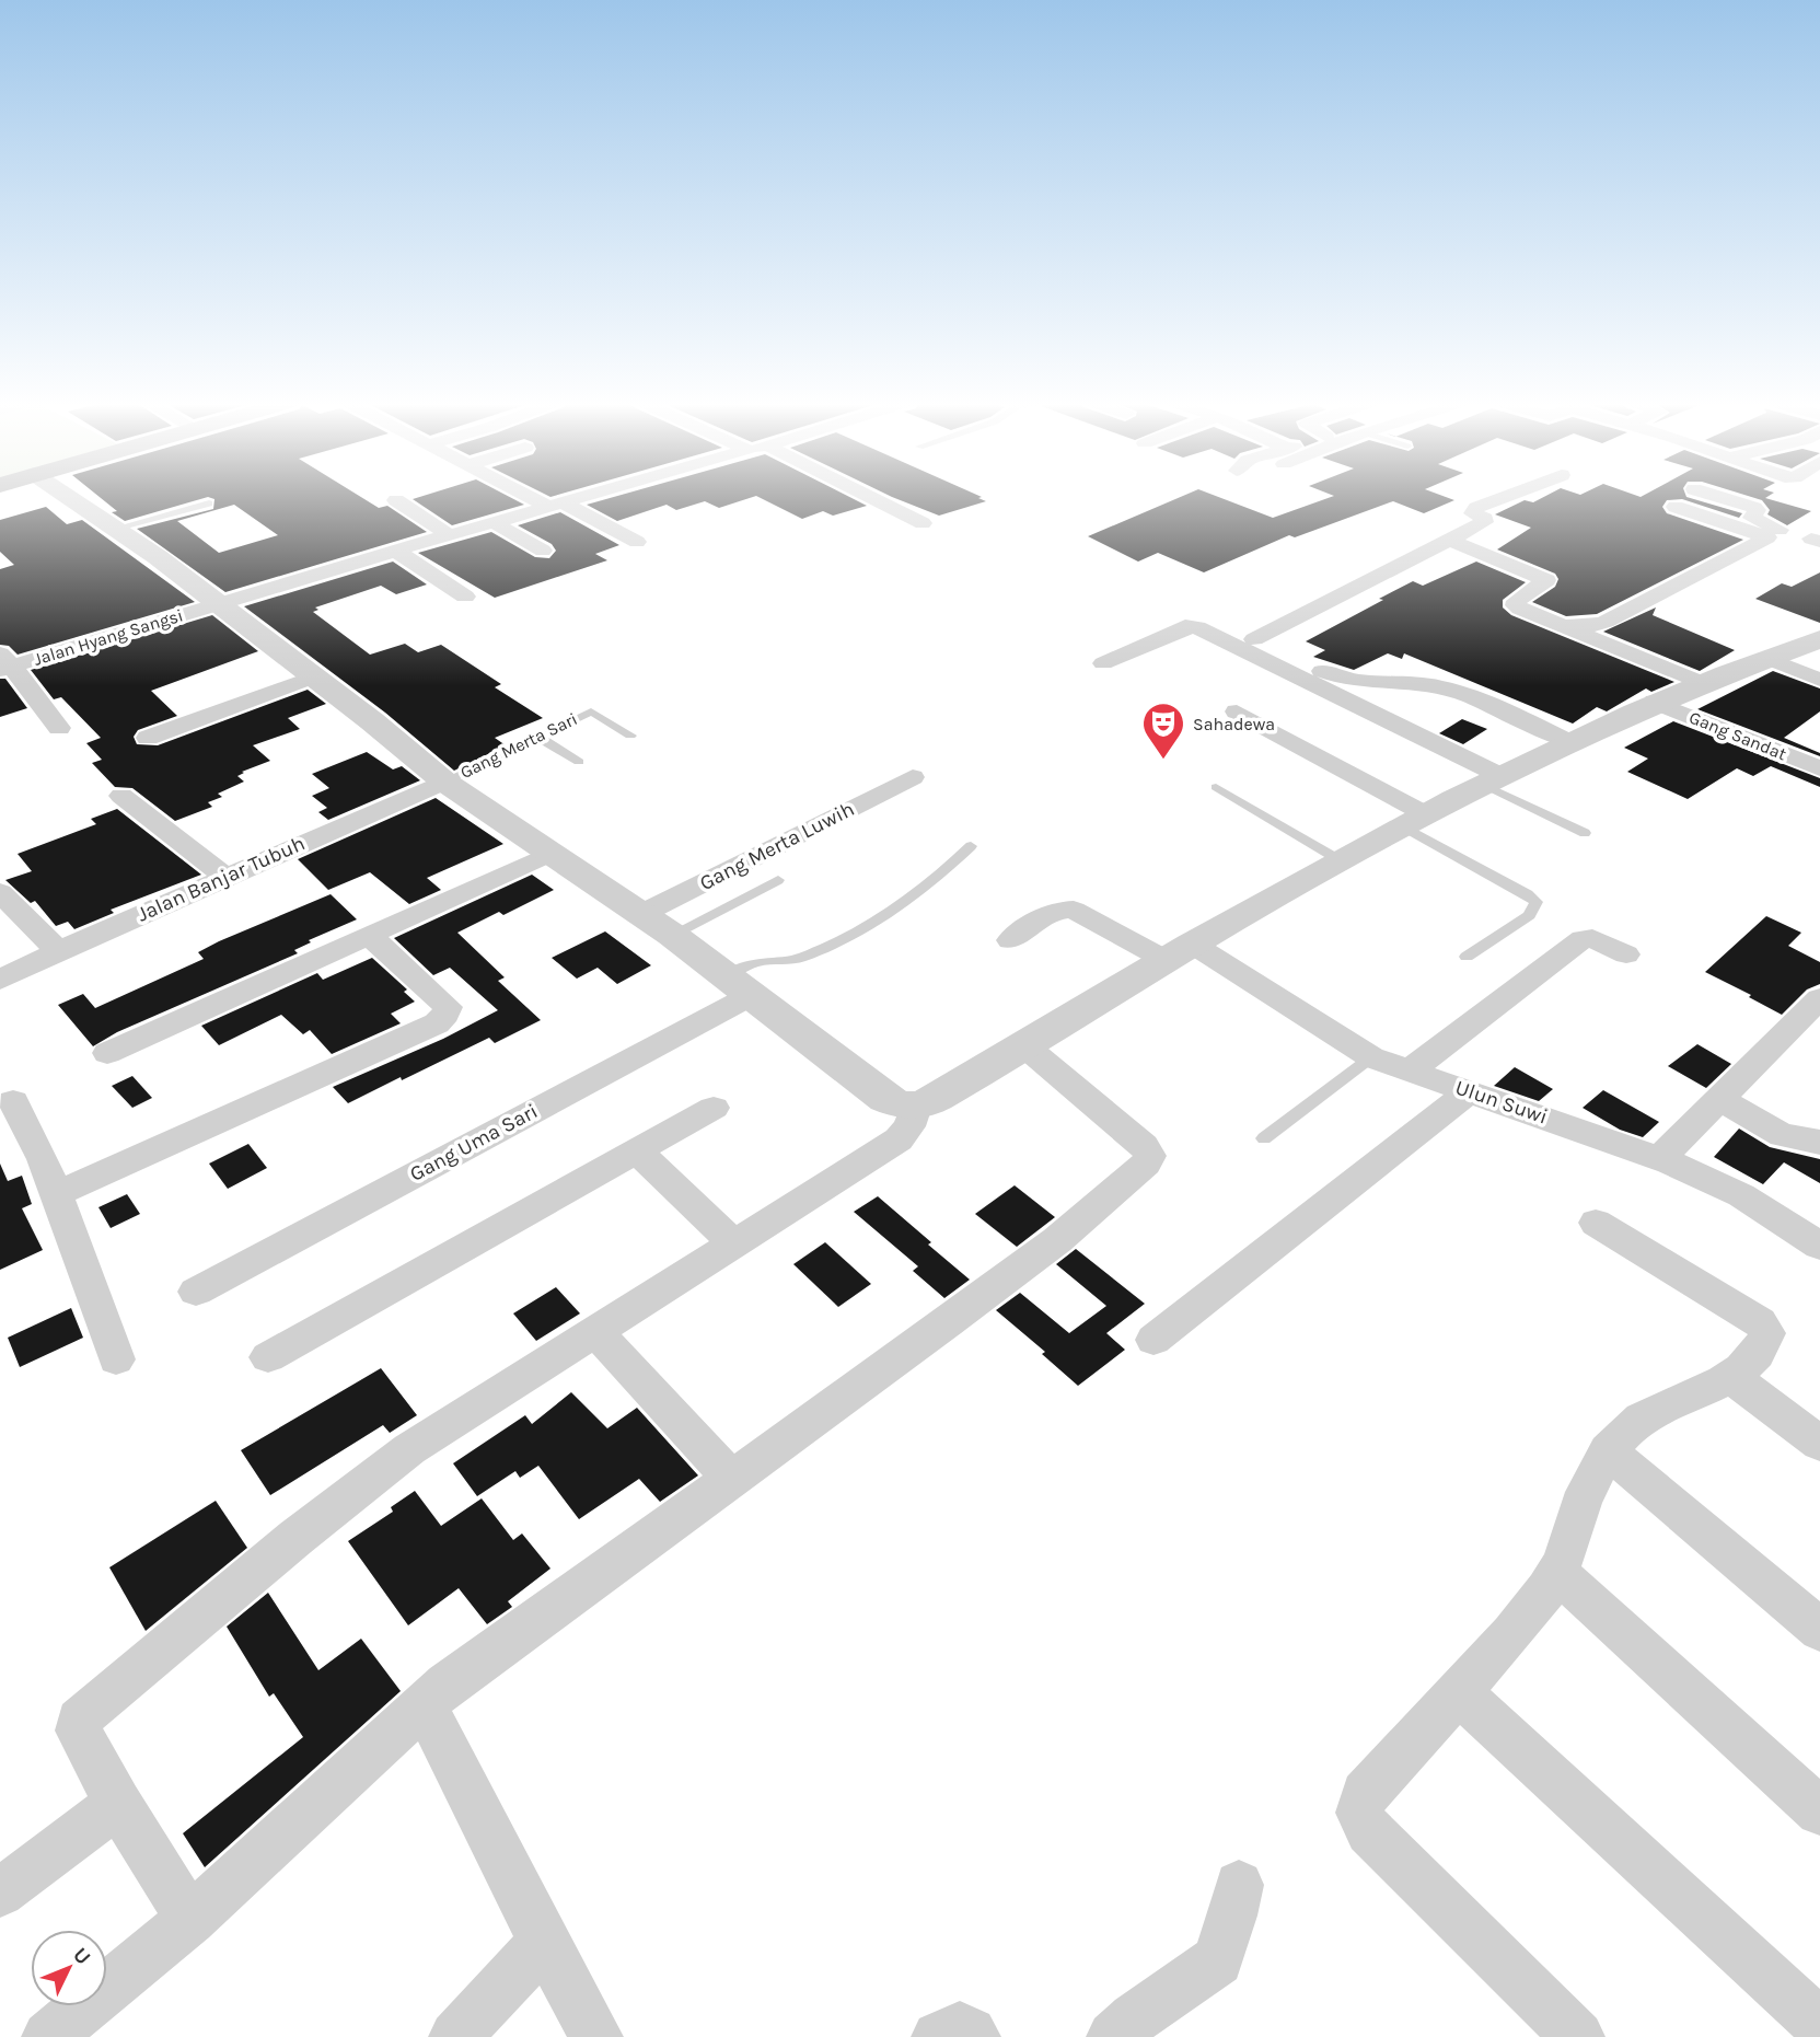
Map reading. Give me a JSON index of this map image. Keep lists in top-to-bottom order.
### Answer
{
  "streets": {
    "street": [
      "Jalan Hyang Sangsi",
      "Gang Sandat",
      "Gang Merta Luwih",
      "Jalan Banjar Tubuh",
      "Ulun Suwi",
      "Gang Uma Sari"
    ],
    "lane": ["Gang Merta Sari"]
  },
  "crossings": [
    ["Gang Merta Sari", "Jalan Banjar Tubuh"]
  ],
  "places": {
    "theatre": ["Sahadewa"]
  },
  "north": "top right"
}
